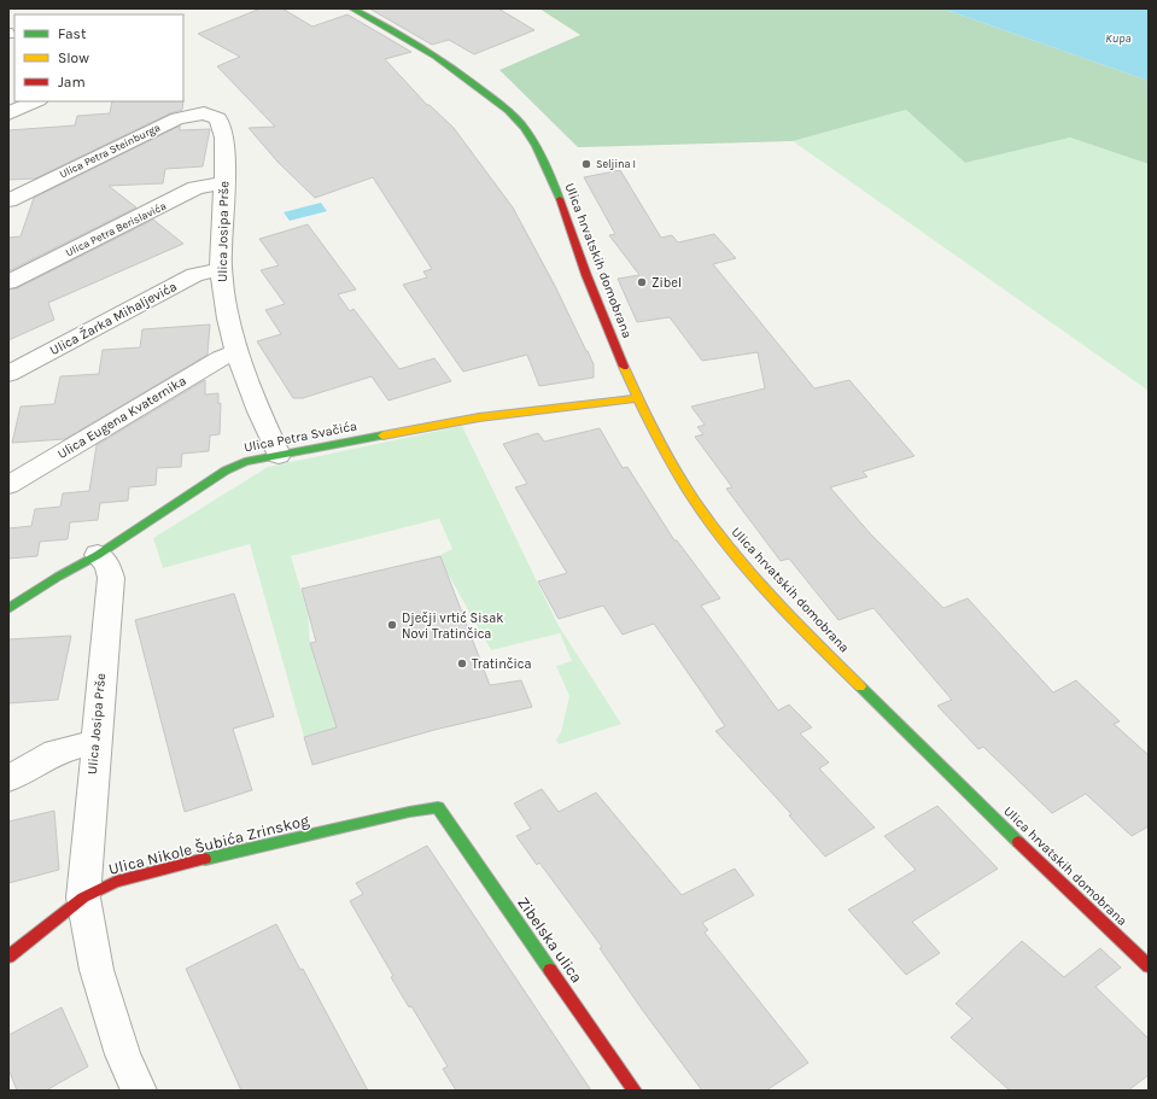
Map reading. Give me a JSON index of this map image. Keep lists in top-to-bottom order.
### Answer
{
  "streets": {
    "street": [
      "Ulica Petra Steinburga",
      "Ulica Petra Berislavića",
      "Ulica Josipa Prše",
      "Ulica hrvatskih domobrana",
      "Ulica Žarka Mihaljevića",
      "Ulica Eugena Kvaternika",
      "Ulica Petra Svačića",
      "Ulica Nikole Šubića Zrinskog",
      "Zibelska ulica"
    ]
  },
  "crossings": [
    ["Ulica Petra Steinburga", "Ulica Josipa Prše"],
    ["Ulica Petra Berislavića", "Ulica Josipa Prše"],
    ["Ulica Josipa Prše", "Ulica Žarka Mihaljevića"],
    ["Ulica Josipa Prše", "Ulica Eugena Kvaternika"],
    ["Ulica Josipa Prše", "Ulica Petra Svačića"],
    ["Ulica Josipa Prše", "Ulica Nikole Šubića Zrinskog"],
    ["Ulica hrvatskih domobrana", "Ulica Petra Svačića"],
    ["Ulica Nikole Šubića Zrinskog", "Zibelska ulica"]
  ],
  "water": ["Kupa"],
  "places": [
    "Seljina I",
    "Zibel",
    "Dječji vrtić Sisak Novi Tratinčica",
    "Tratinčica"
  ],
  "legend": ["Fast", "Slow", "Jam"]
}
